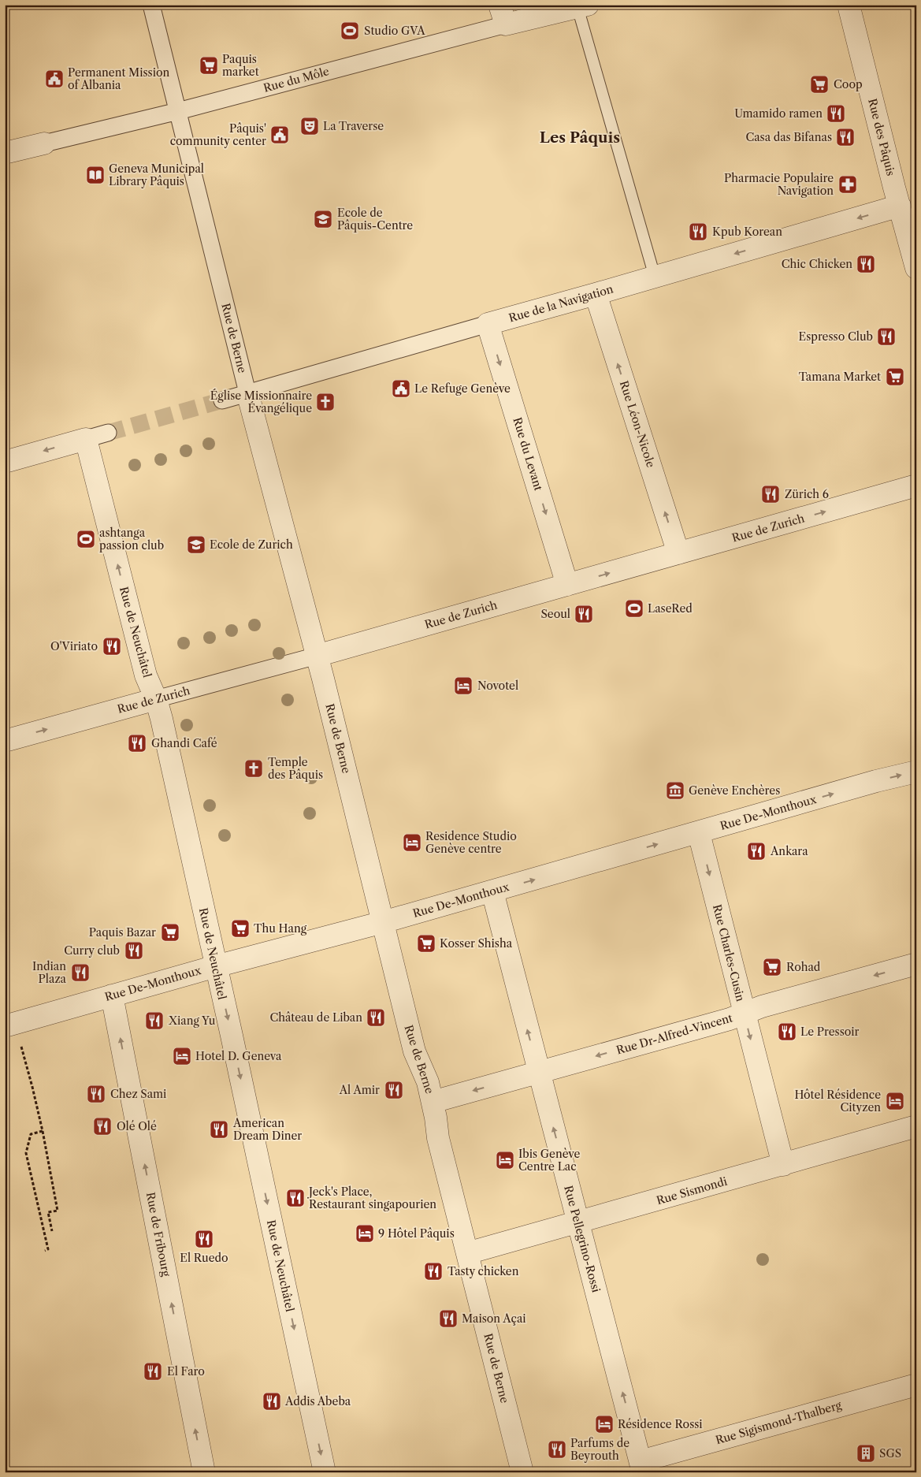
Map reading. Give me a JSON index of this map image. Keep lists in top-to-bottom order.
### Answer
{
  "streets": {
    "street": [
      "Rue du Môle",
      "Rue des Pâquis",
      "Rue de la Navigation",
      "Rue de Berne",
      "Rue Léon-Nicole",
      "Rue du Levant",
      "Rue de Zurich",
      "Rue de Neuchâtel",
      "Rue De-Monthoux",
      "Rue Charles-Cusin",
      "Rue Dr-Alfred-Vincent",
      "Rue Sismondi",
      "Rue de Fribourg",
      "Rue Pellegrino-Rossi",
      "Rue Sigismond-Thalberg"
    ]
  },
  "crossings": [
    ["Rue du Môle", "Rue de Berne"],
    ["Rue des Pâquis", "Rue de la Navigation"],
    ["Rue de la Navigation", "Rue de Berne"],
    ["Rue de la Navigation", "Rue Léon-Nicole"],
    ["Rue de la Navigation", "Rue du Levant"],
    ["Rue de Berne", "Rue de Zurich"],
    ["Rue de Berne", "Rue De-Monthoux"],
    ["Rue de Berne", "Rue Dr-Alfred-Vincent"],
    ["Rue de Berne", "Rue Sismondi"],
    ["Rue Léon-Nicole", "Rue de Zurich"],
    ["Rue du Levant", "Rue de Zurich"],
    ["Rue de Zurich", "Rue de Neuchâtel"],
    ["Rue de Neuchâtel", "Rue De-Monthoux"],
    ["Rue De-Monthoux", "Rue Charles-Cusin"],
    ["Rue De-Monthoux", "Rue de Fribourg"],
    ["Rue De-Monthoux", "Rue Pellegrino-Rossi"],
    ["Rue Charles-Cusin", "Rue Dr-Alfred-Vincent"],
    ["Rue Charles-Cusin", "Rue Sismondi"],
    ["Rue Dr-Alfred-Vincent", "Rue Pellegrino-Rossi"],
    ["Rue Sismondi", "Rue Pellegrino-Rossi"],
    ["Rue Pellegrino-Rossi", "Rue Sigismond-Thalberg"]
  ],
  "one_way": [
    "Rue de la Navigation",
    "Rue Léon-Nicole",
    "Rue du Levant",
    "Rue de Zurich",
    "Rue De-Monthoux",
    "Rue Charles-Cusin",
    "Rue Dr-Alfred-Vincent",
    "Rue de Fribourg",
    "Rue Pellegrino-Rossi"
  ],
  "districts": ["Les Pâquis"],
  "places": {
    "sports": ["Studio GVA", "ashtanga passion club", "LaseRed"],
    "supermarket": [
      "Paquis market",
      "Coop",
      "Tamana Market",
      "Thu Hang",
      "Paquis Bazar",
      "Kosser Shisha",
      "Rohad"
    ],
    "public building": ["Permanent Mission of Albania", "Pâquis' community center", "Le Refuge Genève"],
    "restaurant": [
      "Umamido ramen",
      "Casa das Bifanas",
      "Kpub Korean",
      "Chic Chicken",
      "Espresso Club",
      "Zürich 6",
      "Seoul",
      "O'Viriato",
      "Ghandi Café",
      "Ankara",
      "Curry club",
      "Indian Plaza",
      "Château de Liban",
      "Xiang Yu",
      "Le Pressoir",
      "Al Amir",
      "Chez Sami",
      "Olé Olé",
      "American Dream Diner",
      "Jeck's Place, Restaurant singapourien",
      "El Ruedo",
      "Tasty chicken",
      "Maison Açai",
      "El Faro",
      "Addis Abeba",
      "Parfums de Beyrouth"
    ],
    "theatre": ["La Traverse"],
    "library": ["Geneva Municipal Library Pâquis"],
    "pharmacy": ["Pharmacie Populaire Navigation"],
    "school or university": ["Ecole de Pâquis-Centre", "Ecole de Zurich"],
    "church": ["Église Missionnaire Évangélique", "Temple des Pâquis"],
    "hotel": [
      "Novotel",
      "Residence Studio Genève centre",
      "Hotel D. Geneva",
      "Hôtel Résidence Cityzen",
      "Ibis Genève Centre Lac",
      "9 Hôtel Pâquis",
      "Résidence Rossi"
    ],
    "museum": ["Genève Enchères"],
    "building": ["SGS"]
  }
}
